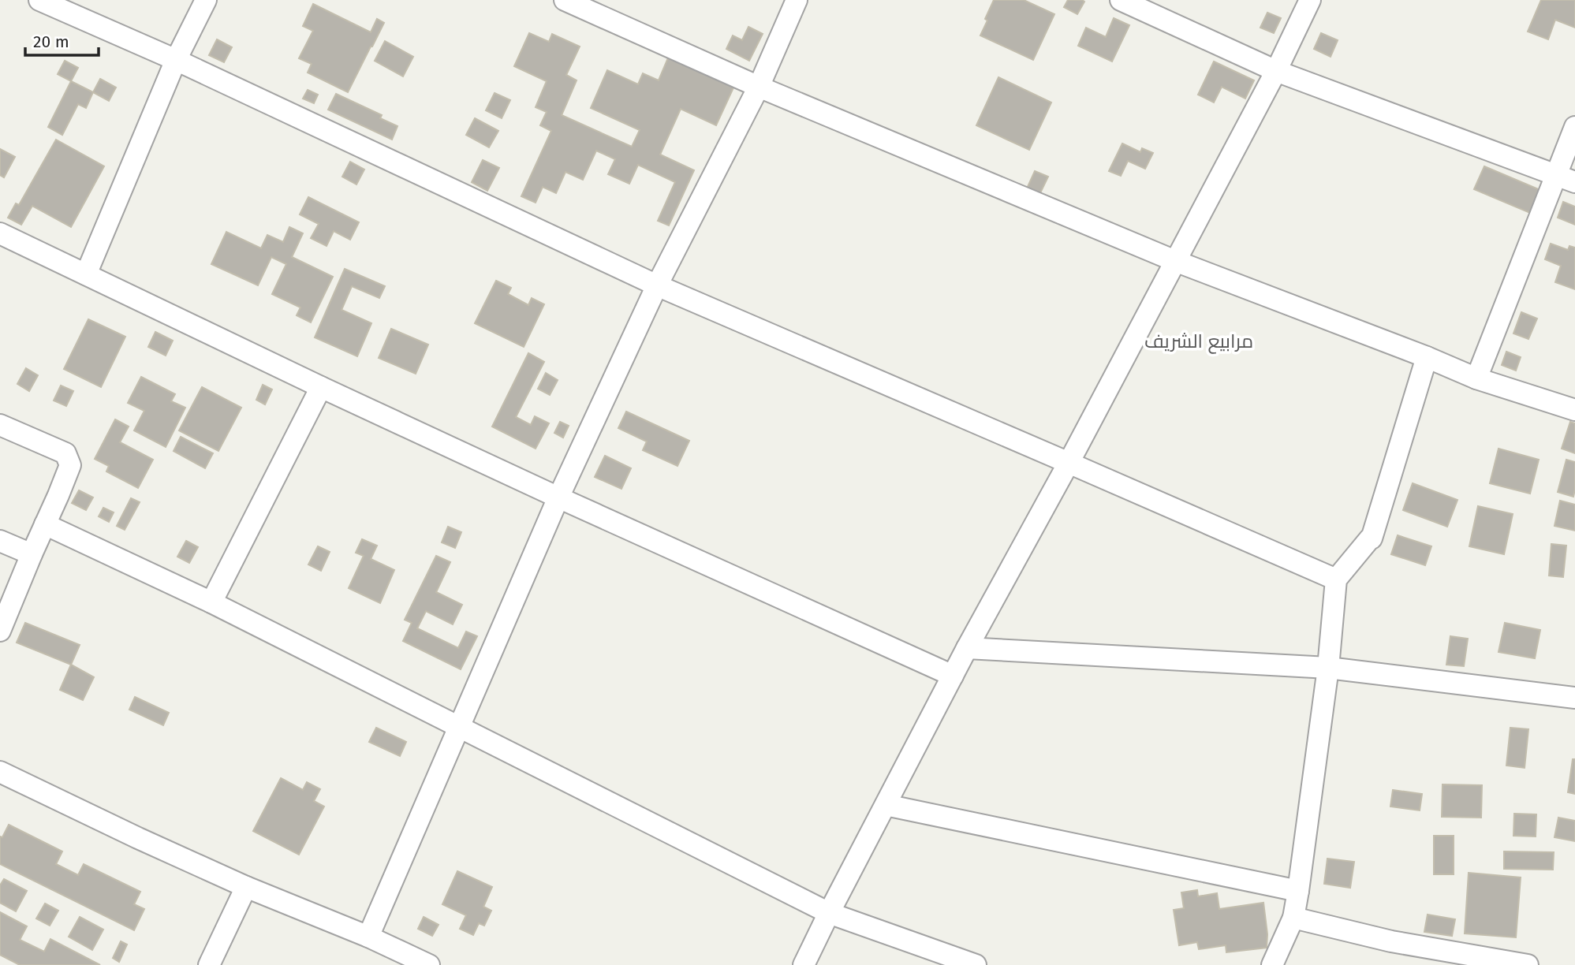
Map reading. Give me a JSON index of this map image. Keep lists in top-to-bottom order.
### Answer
{
  "districts": ["مرابيع الشريف"],
  "scale_bar": "20 m"
}
